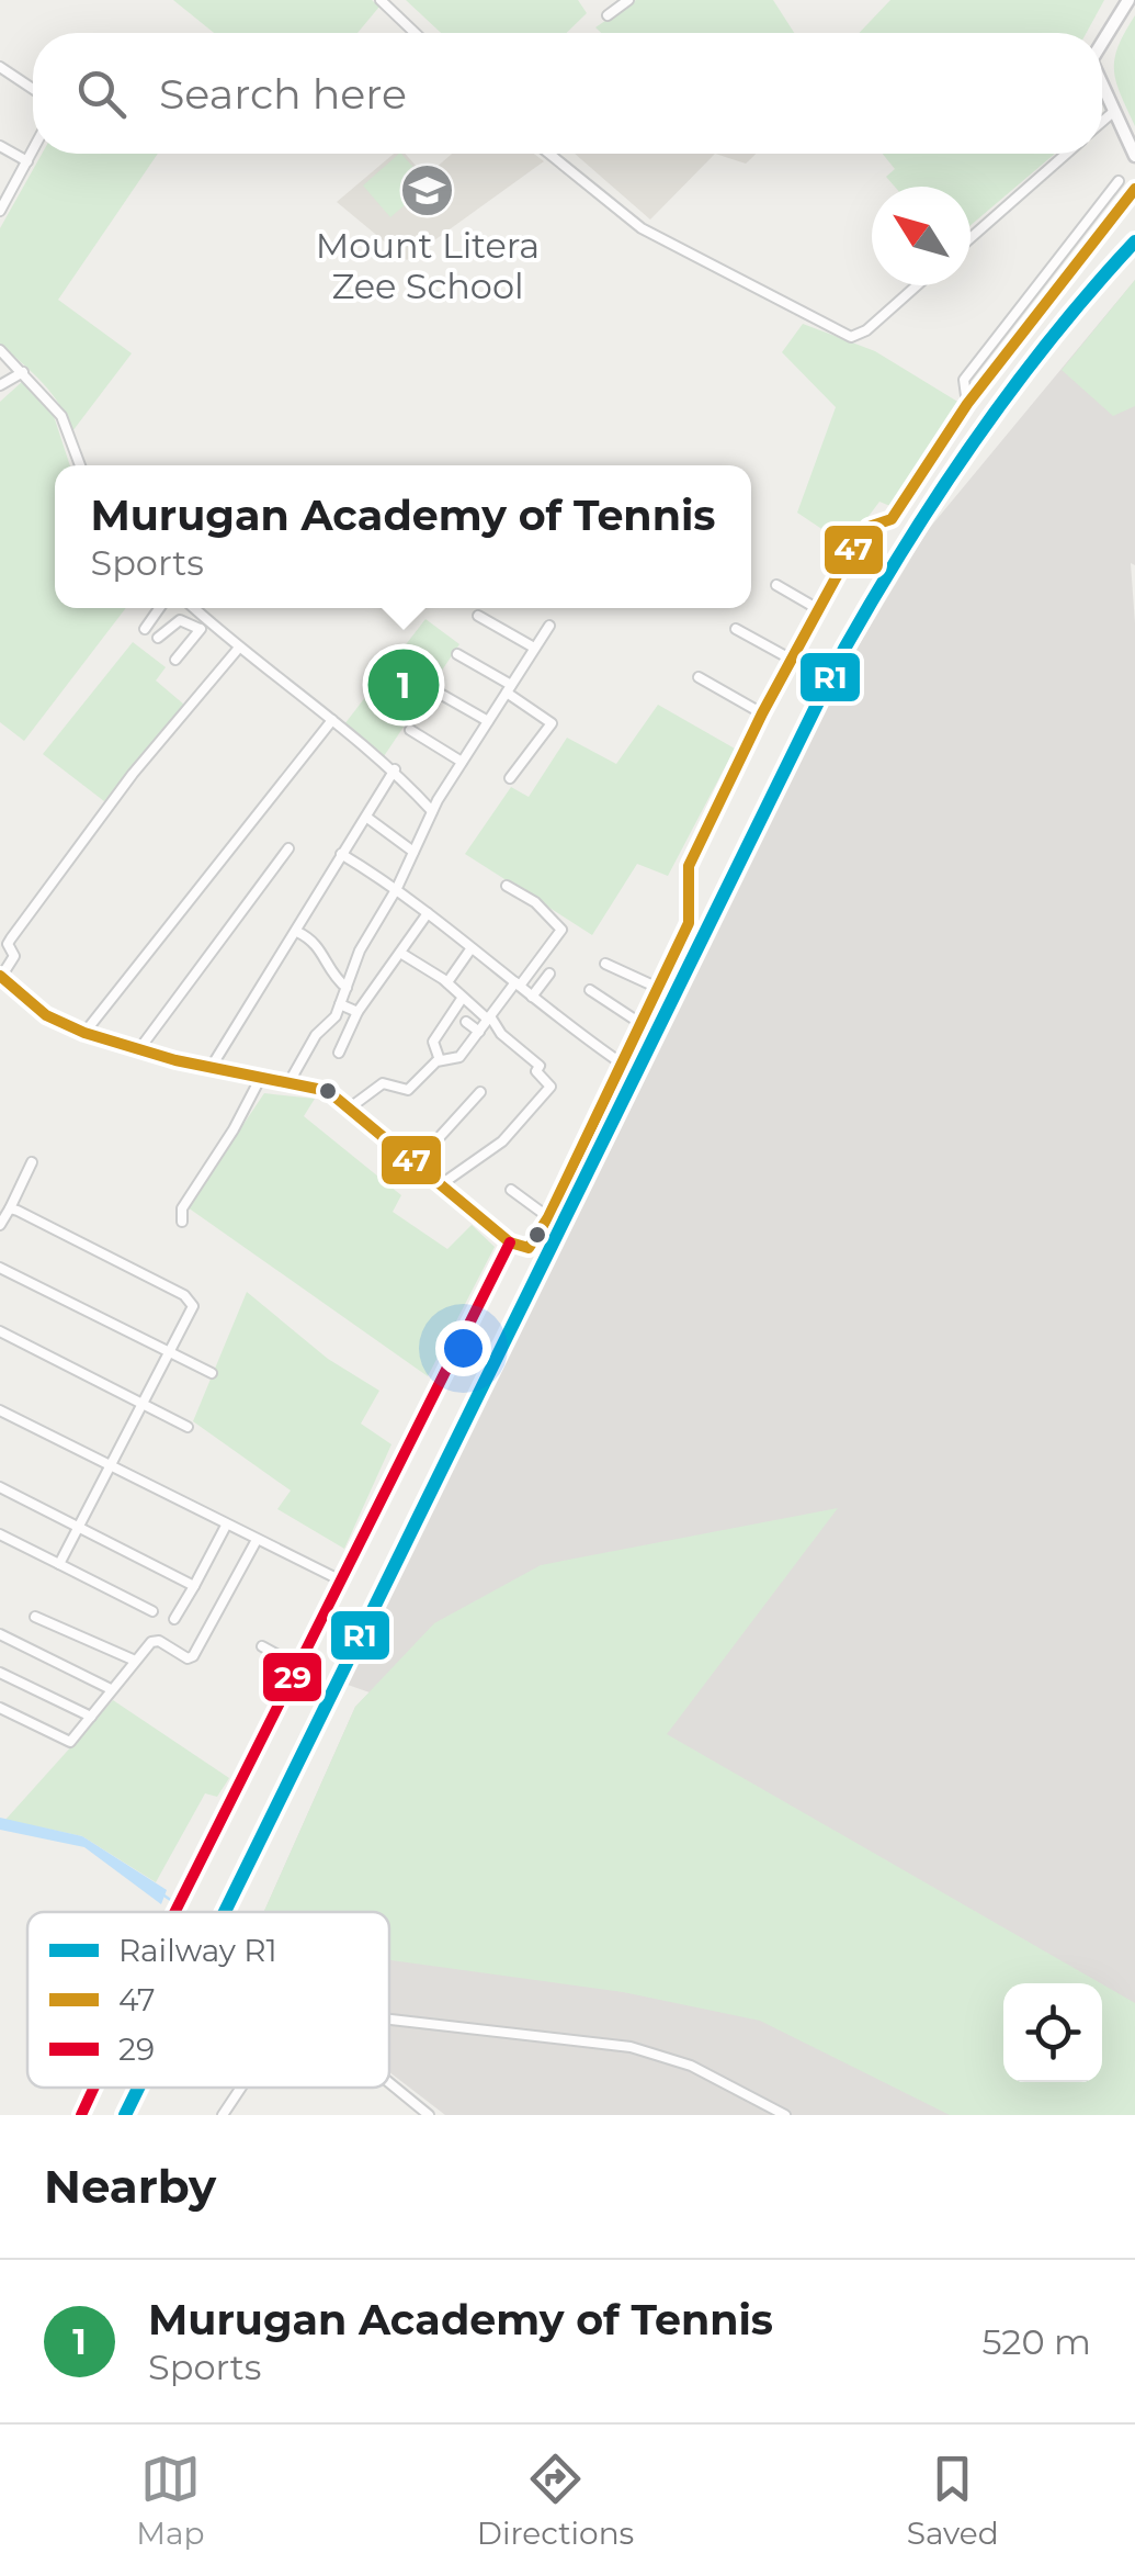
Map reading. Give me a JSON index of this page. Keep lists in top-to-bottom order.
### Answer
{
  "places": {
    "school or university": ["Mount Litera Zee School"]
  },
  "lines": ["transit line 47", "rail line R1", "transit line 29"],
  "legend": ["Railway R1", "47", "29"],
  "north": "top left",
  "page": {
    "search": "Search here",
    "popup": ["Murugan Academy of Tennis", "Sports"],
    "pins": "1",
    "heading": "Nearby",
    "list": [
      {
        "mark": "1",
        "name": "Murugan Academy of Tennis",
        "note": "Sports",
        "value": "520 m"
      }
    ],
    "nav": ["Map", "Directions", "Saved"]
  }
}
